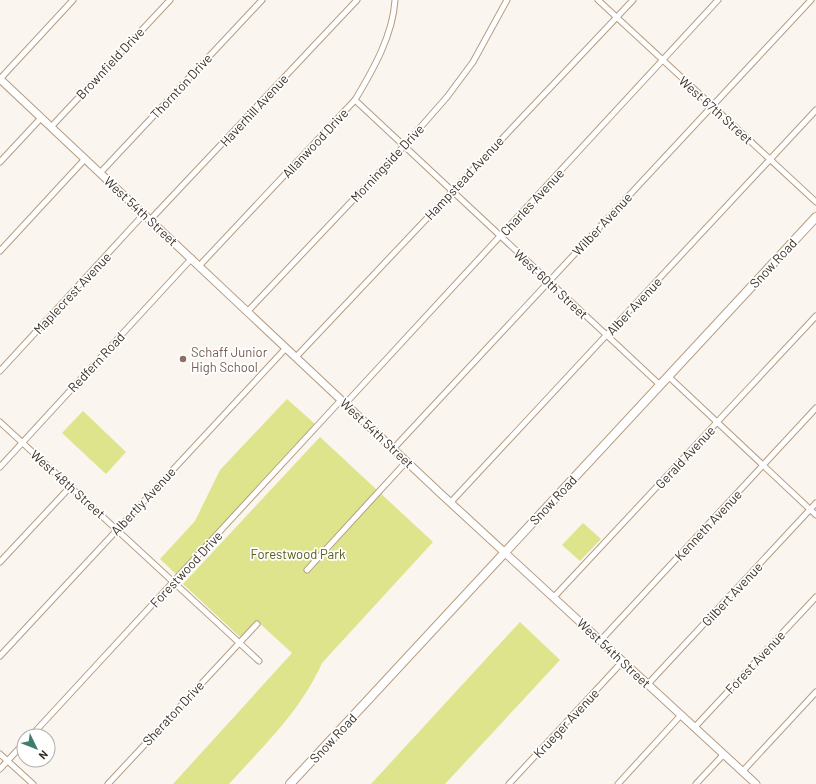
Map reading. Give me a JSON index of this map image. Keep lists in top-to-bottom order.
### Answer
{
  "streets": {
    "main road": ["Snow Road"],
    "street": [
      "Brownfield Drive",
      "Thornton Drive",
      "Haverhill Avenue",
      "West 67th Street",
      "Allanwood Drive",
      "Morningside Drive",
      "Hampstead Avenue",
      "Charles Avenue",
      "West 54th Street",
      "Wilber Avenue",
      "West 60th Street",
      "Maplecrest Avenue",
      "Alber Avenue",
      "Redfern Road",
      "Gerald Avenue",
      "West 48th Street",
      "Albertly Avenue",
      "Kenneth Avenue",
      "Forestwood Drive",
      "Gilbert Avenue",
      "Forest Avenue",
      "Sheraton Drive",
      "Krueger Avenue"
    ]
  },
  "crossings": [
    ["Brownfield Drive", "West 54th Street"],
    ["Thornton Drive", "West 54th Street"],
    ["Haverhill Avenue", "West 54th Street"],
    ["West 67th Street", "Hampstead Avenue"],
    ["West 67th Street", "Charles Avenue"],
    ["West 67th Street", "Wilber Avenue"],
    ["West 67th Street", "Alber Avenue"],
    ["Allanwood Drive", "West 54th Street"],
    ["Allanwood Drive", "West 60th Street"],
    ["Morningside Drive", "West 54th Street"],
    ["Morningside Drive", "West 60th Street"],
    ["Hampstead Avenue", "West 54th Street"],
    ["Hampstead Avenue", "West 60th Street"],
    ["Charles Avenue", "West 54th Street"],
    ["Charles Avenue", "West 60th Street"],
    ["Charles Avenue", "Forestwood Drive"],
    ["West 54th Street", "Wilber Avenue"],
    ["West 54th Street", "Snow Road"],
    ["West 54th Street", "Maplecrest Avenue"],
    ["West 54th Street", "Alber Avenue"],
    ["West 54th Street", "Redfern Road"],
    ["West 54th Street", "Gerald Avenue"],
    ["West 54th Street", "Albertly Avenue"],
    ["West 54th Street", "Kenneth Avenue"],
    ["West 54th Street", "Forestwood Drive"],
    ["West 54th Street", "Gilbert Avenue"],
    ["West 54th Street", "Forest Avenue"],
    ["West 54th Street", "Krueger Avenue"],
    ["Wilber Avenue", "West 60th Street"],
    ["Snow Road", "West 60th Street"],
    ["West 60th Street", "Alber Avenue"],
    ["Redfern Road", "West 48th Street"],
    ["West 48th Street", "Albertly Avenue"],
    ["West 48th Street", "Forestwood Drive"],
    ["West 48th Street", "Sheraton Drive"]
  ],
  "parks": ["Forestwood Park"],
  "places": ["Schaff Junior High School"],
  "north": "bottom right"
}
